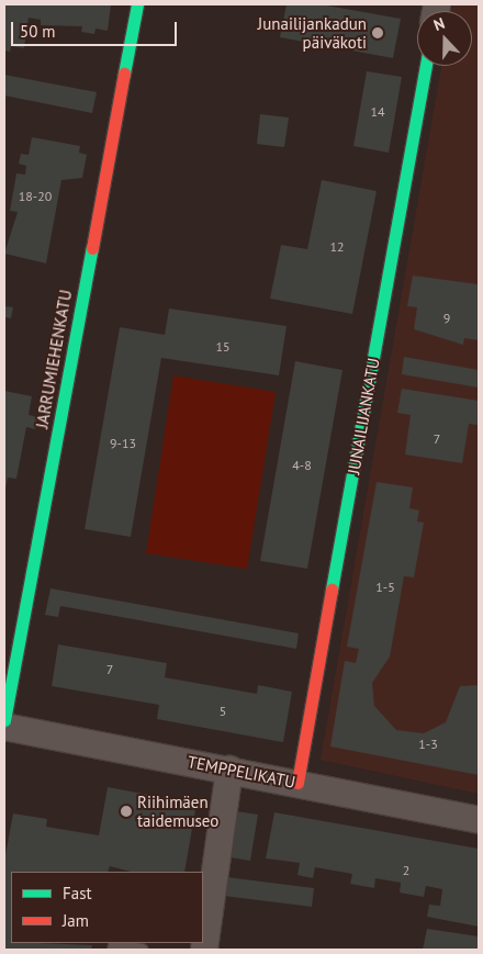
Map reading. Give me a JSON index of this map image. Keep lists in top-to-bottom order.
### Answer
{
  "streets": {
    "street": ["JARRUMIEHENKATU", "JUNAILIJANKATU", "TEMPPELIKATU"]
  },
  "crossings": [
    ["JUNAILIJANKATU", "TEMPPELIKATU"]
  ],
  "places": ["Junailijankadun päiväkoti", "Riihimäen taidemuseo"],
  "house_numbers": [
    "14",
    "18-20",
    "12",
    "9",
    "15",
    "7",
    "9-13",
    "4-8",
    "1-5",
    "7",
    "5",
    "1-3",
    "2"
  ],
  "legend": ["Fast", "Jam"],
  "scale_bar": "50 m",
  "north": "top"
}
